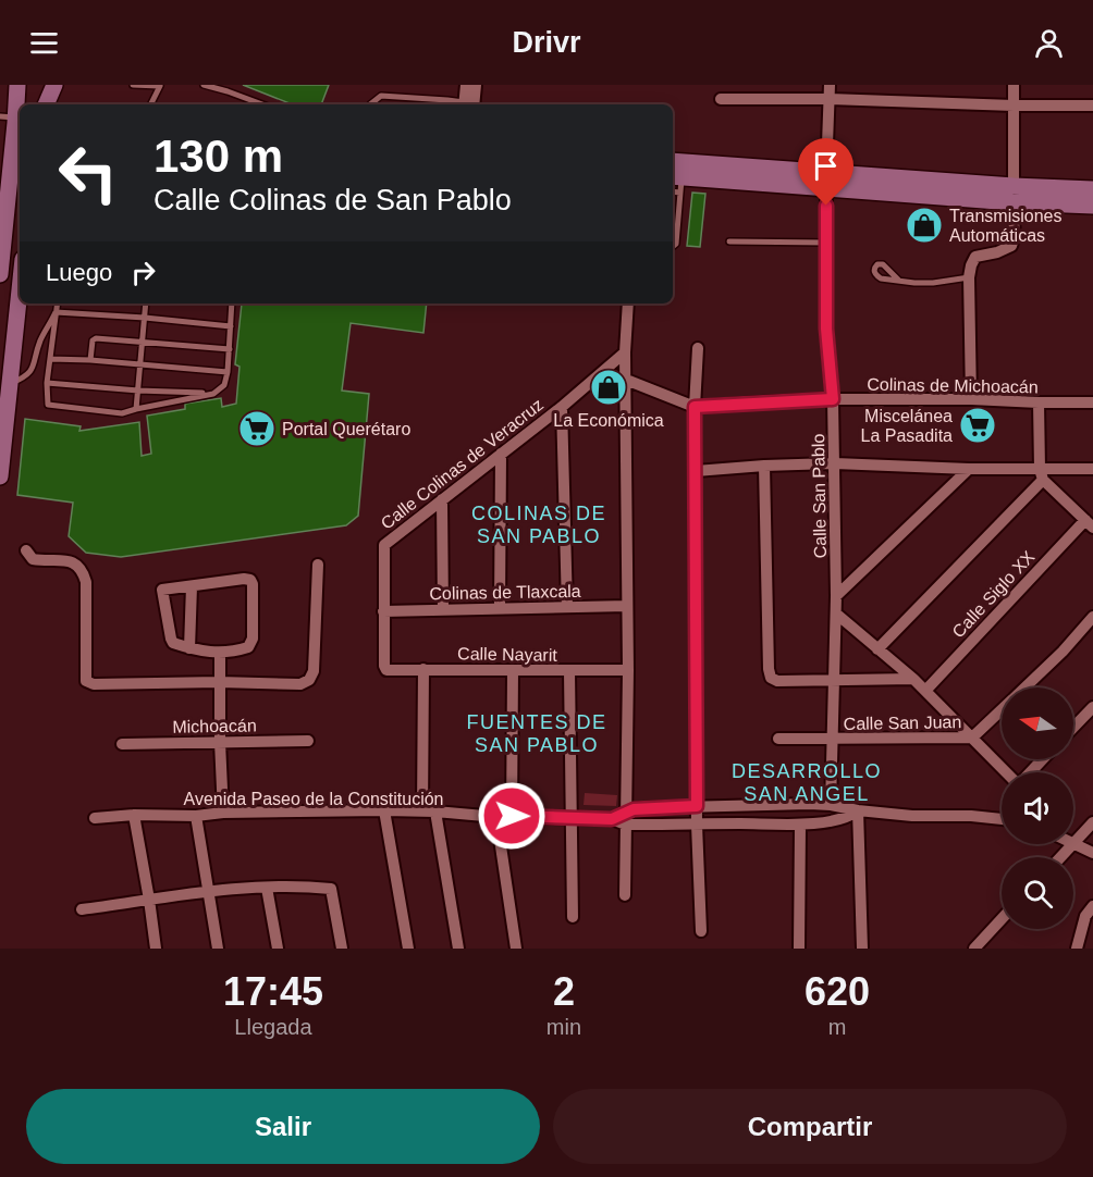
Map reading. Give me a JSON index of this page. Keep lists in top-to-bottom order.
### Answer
{
  "streets": {
    "street": [
      "Colinas de Michoacán",
      "Calle Colinas de Veracruz",
      "Calle San Pablo",
      "Colinas de Tlaxcala",
      "Calle Siglo XX",
      "Calle Nayarit",
      "Calle San Juan",
      "Michoacán",
      "Avenida Paseo de la Constitución"
    ]
  },
  "crossings": [
    ["Colinas de Michoacán", "Calle San Pablo"],
    ["Calle Colinas de Veracruz", "Colinas de Tlaxcala"],
    ["Calle Colinas de Veracruz", "Calle Nayarit"],
    ["Calle San Pablo", "Calle San Juan"],
    ["Calle San Pablo", "Avenida Paseo de la Constitución"]
  ],
  "districts": ["COLINAS DE SAN PABLO", "FUENTES DE SAN PABLO", "DESARROLLO SAN ANGEL"],
  "places": {
    "shop": ["Transmisiones Automáticas", "La Económica"],
    "supermarket": ["Miscelánea La Pasadita", "Portal Querétaro"]
  },
  "north": "left",
  "page": {
    "header": "Drivr",
    "turn": ["130 m", "Calle Colinas de San Pablo"],
    "then": "Luego",
    "eta": [
      "17:45",
      "Llegada",
      "2",
      "min",
      "620",
      "m"
    ],
    "buttons": ["Salir", "Compartir"]
  }
}
